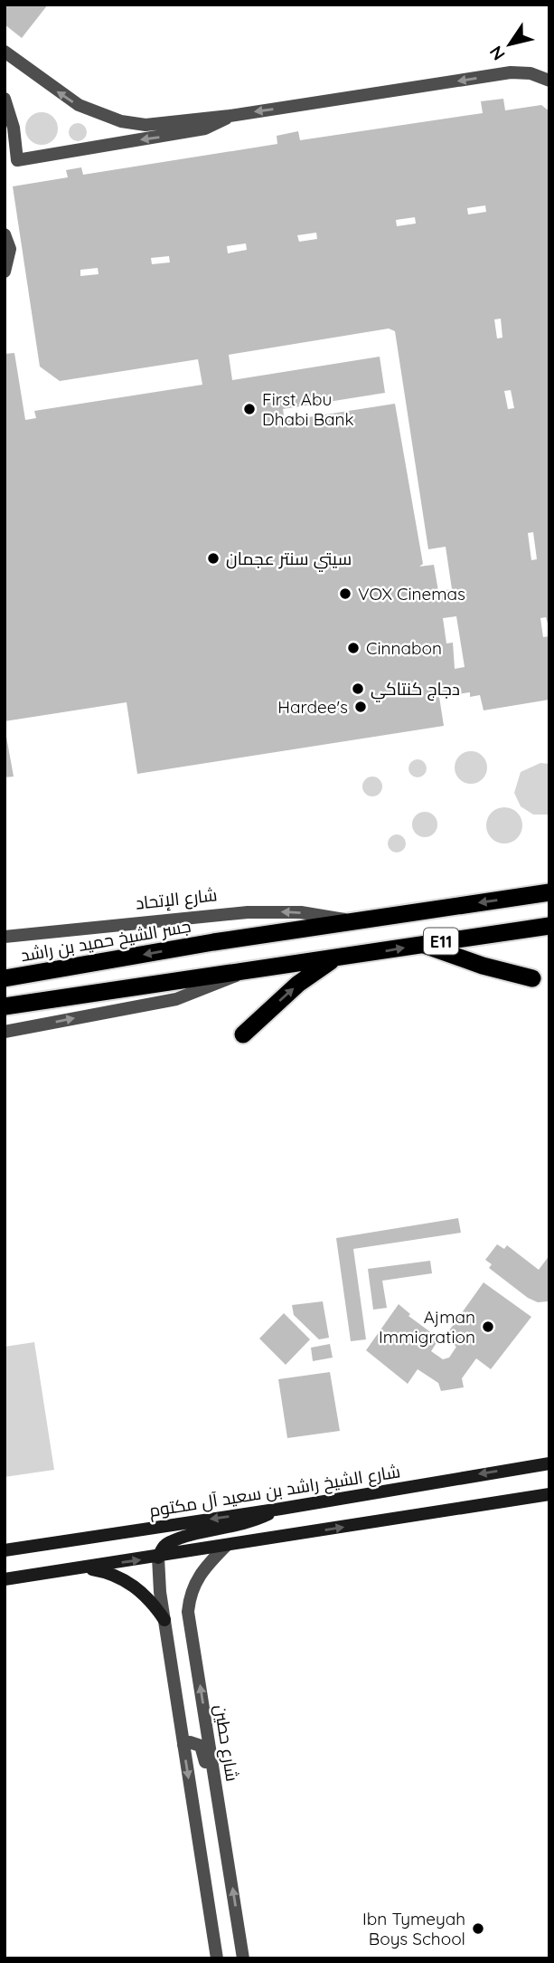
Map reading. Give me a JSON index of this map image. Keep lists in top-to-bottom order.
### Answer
{
  "streets": {
    "highway": ["شارع الإتحاد", "جسر الشيخ حميد بن راشد", "E11"],
    "main road": ["شارع الشيخ راشد بن سعيد آل مكتوم"],
    "street": ["شارع حطين"]
  },
  "crossings": [
    ["شارع الإتحاد", "جسر الشيخ حميد بن راشد"]
  ],
  "places": [
    "First Abu Dhabi Bank",
    "سيتي سنتر عجمان",
    "VOX Cinemas",
    "Cinnabon",
    "دجاج كنتاكي",
    "Hardee's",
    "Ajman Immigration",
    "Ibn Tymeyah Boys School"
  ],
  "north": "bottom left"
}
